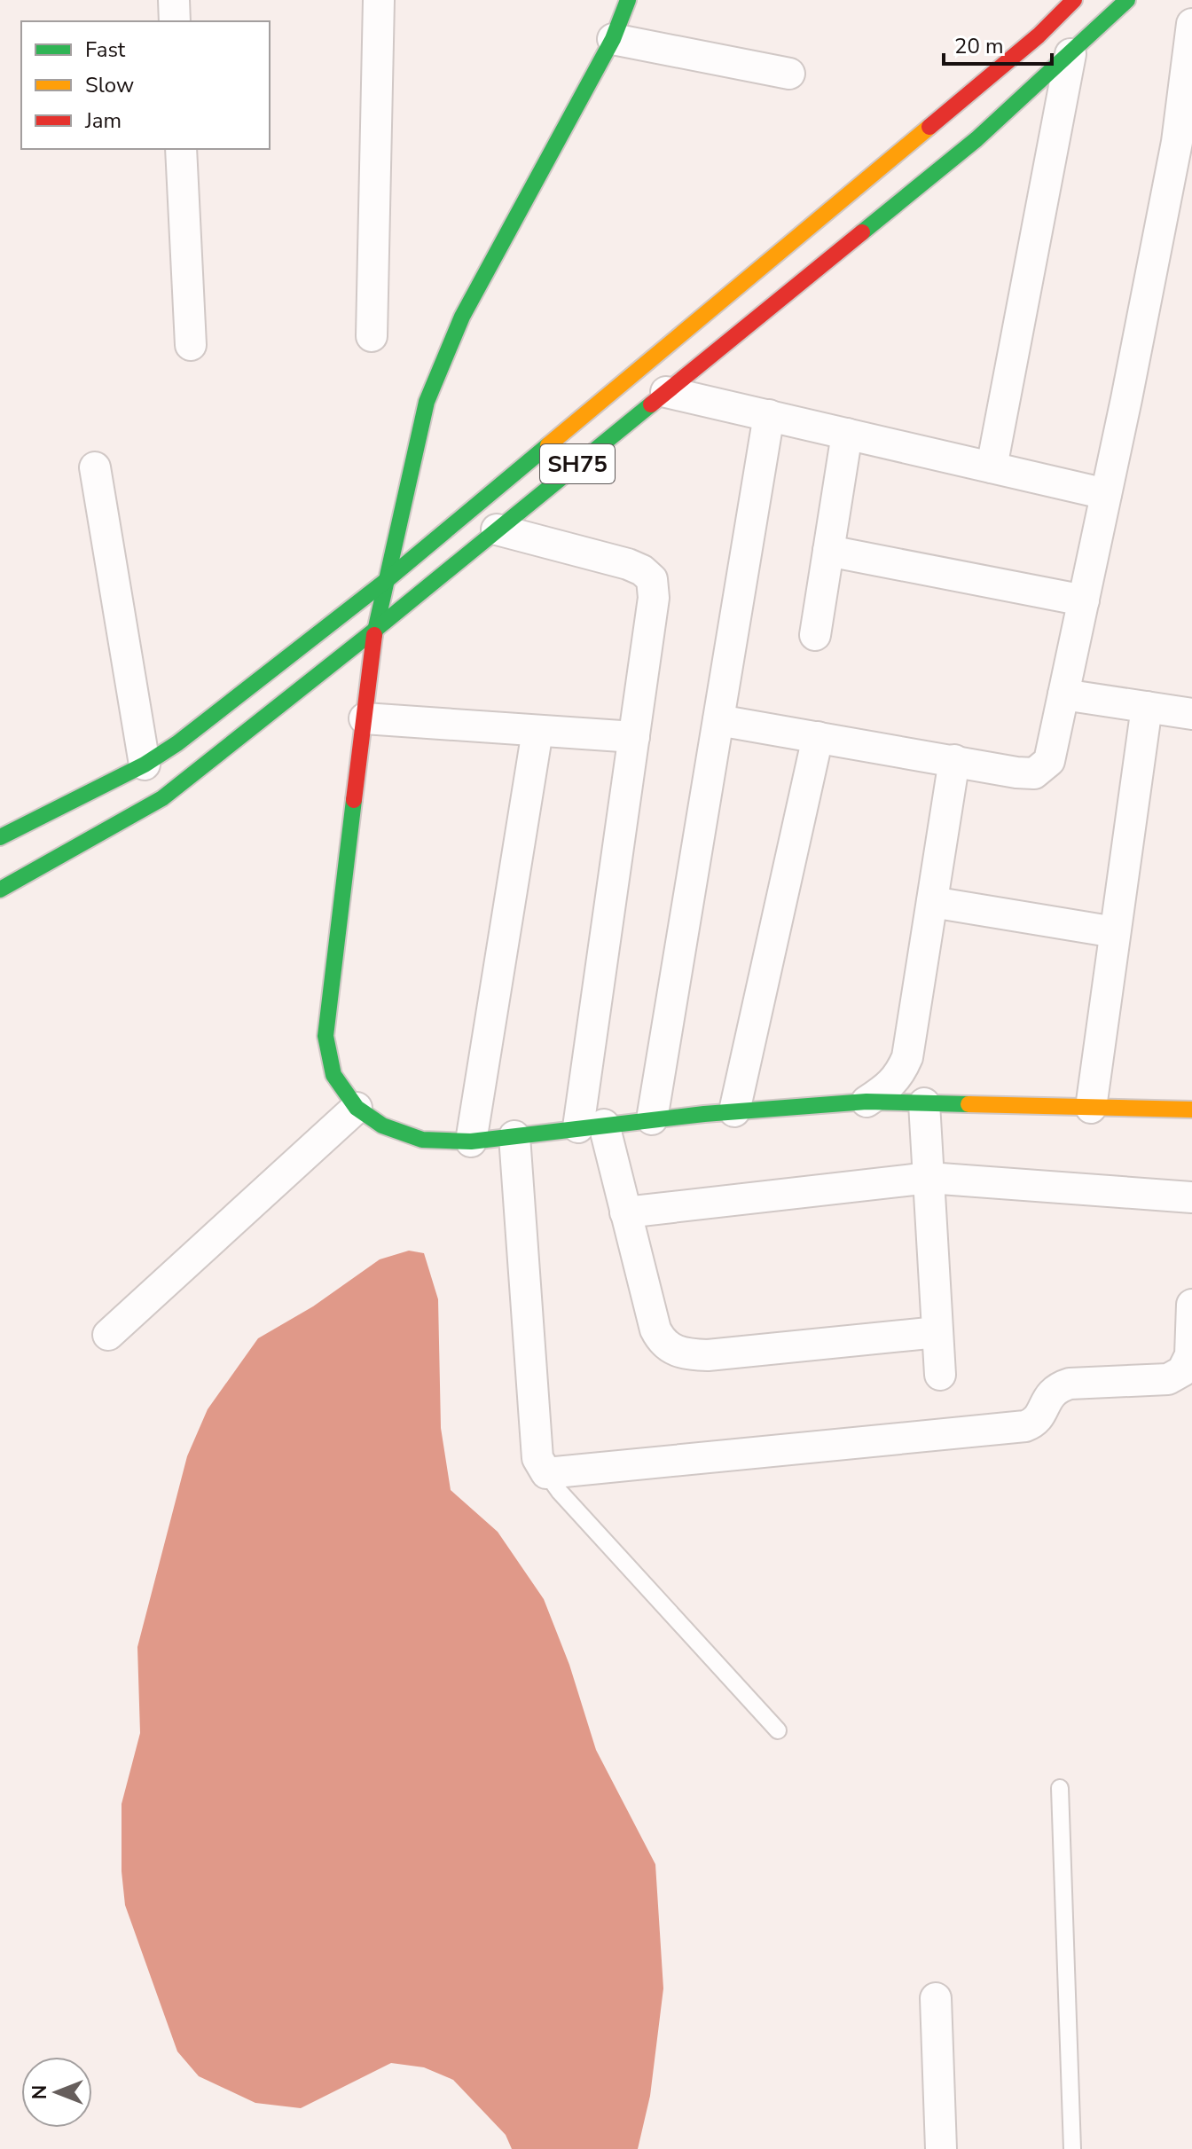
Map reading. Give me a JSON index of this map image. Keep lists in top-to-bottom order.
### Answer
{
  "streets": {
    "main road": ["SH75"]
  },
  "legend": ["Fast", "Slow", "Jam"],
  "scale_bar": "20 m",
  "north": "left"
}
